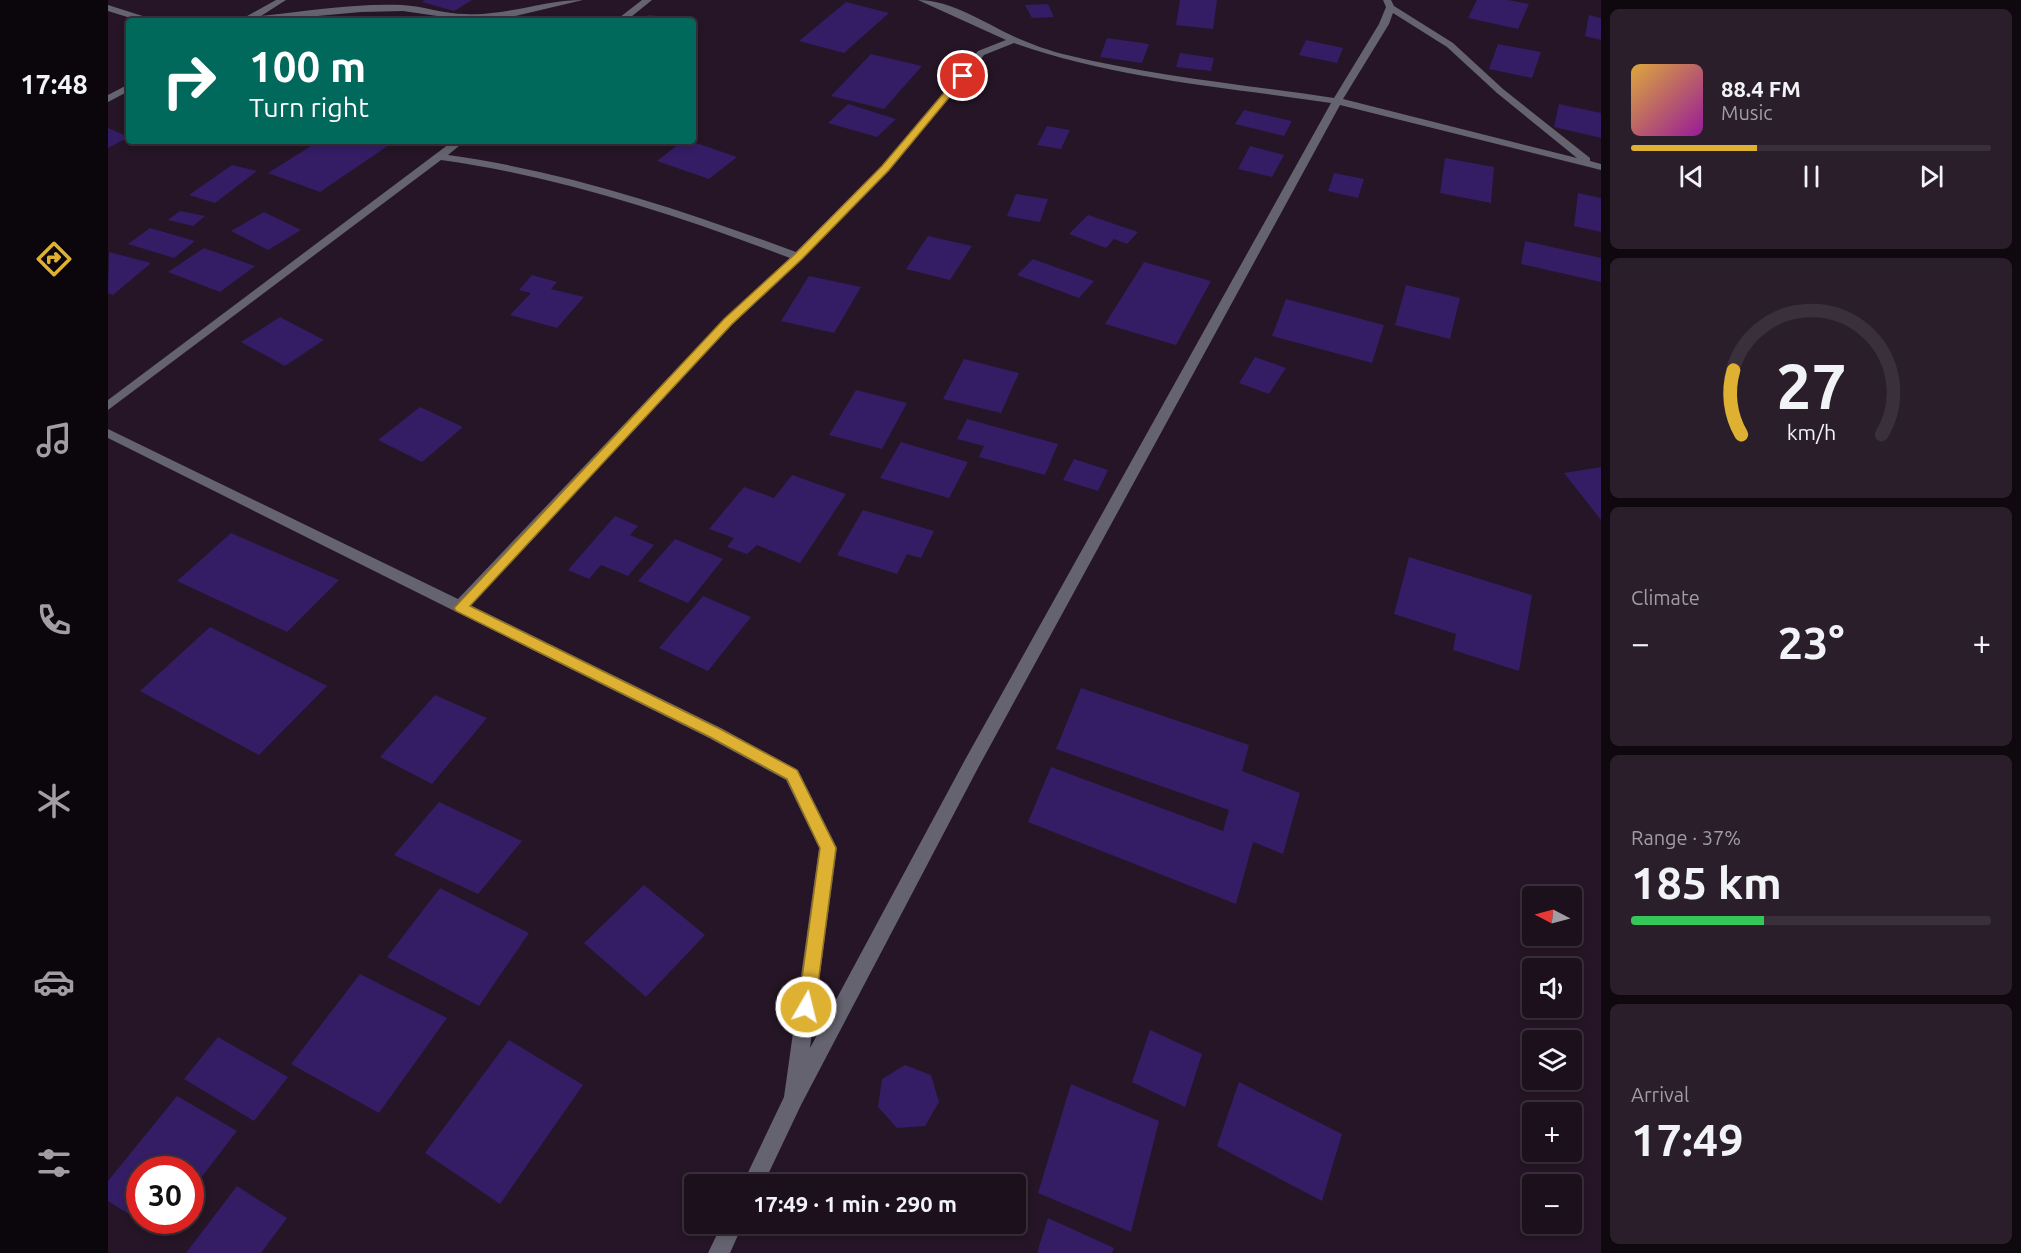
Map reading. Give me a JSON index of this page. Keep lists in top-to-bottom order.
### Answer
{
  "north": "left",
  "page": {
    "tabs": "17:48",
    "turn": ["100 m", "Turn right"],
    "song": ["88.4 FM", "Music"],
    "tile": [
      "Climate",
      ["Range · 37%", "185 km"],
      ["Arrival", "17:49"]
    ],
    "heat": ["−", "23°", "+"],
    "map_buttons": ["+", "−"],
    "limit": "30",
    "trip": "17:49 · 1 min · 290 m",
    "gauge": ["27", "km/h"]
  }
}
